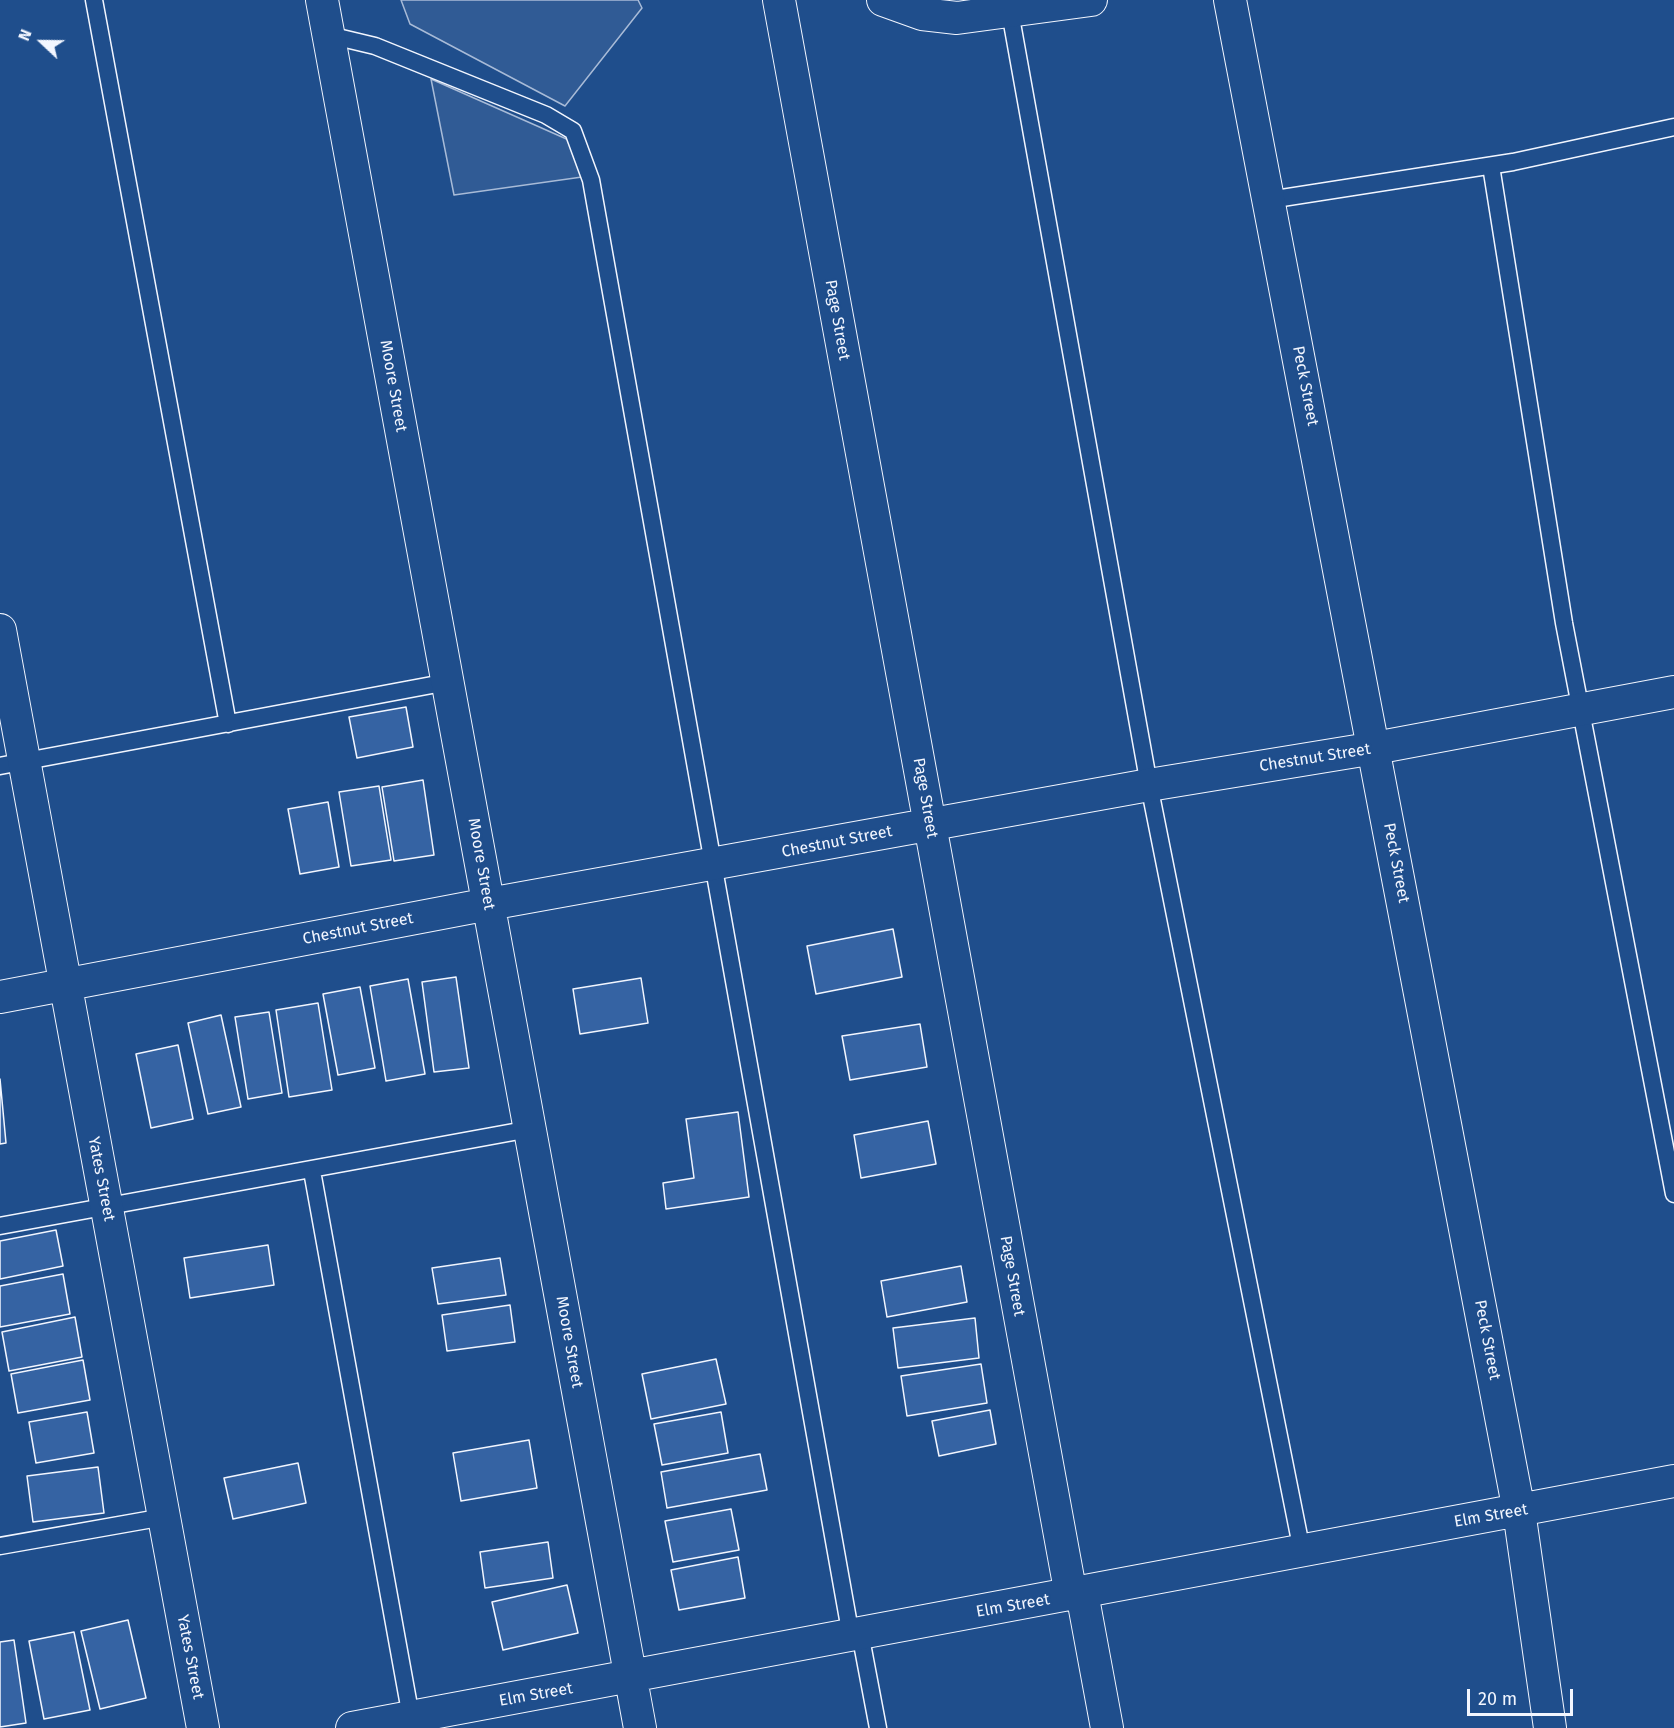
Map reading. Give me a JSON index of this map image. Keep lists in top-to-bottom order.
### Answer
{
  "streets": {
    "street": [
      "Page Street",
      "Moore Street",
      "Peck Street",
      "Chestnut Street",
      "Yates Street",
      "Elm Street"
    ]
  },
  "crossings": [
    ["Page Street", "Chestnut Street"],
    ["Page Street", "Elm Street"],
    ["Moore Street", "Chestnut Street"],
    ["Moore Street", "Elm Street"],
    ["Peck Street", "Chestnut Street"],
    ["Peck Street", "Elm Street"],
    ["Chestnut Street", "Yates Street"]
  ],
  "scale_bar": "20 m",
  "north": "left"
}
